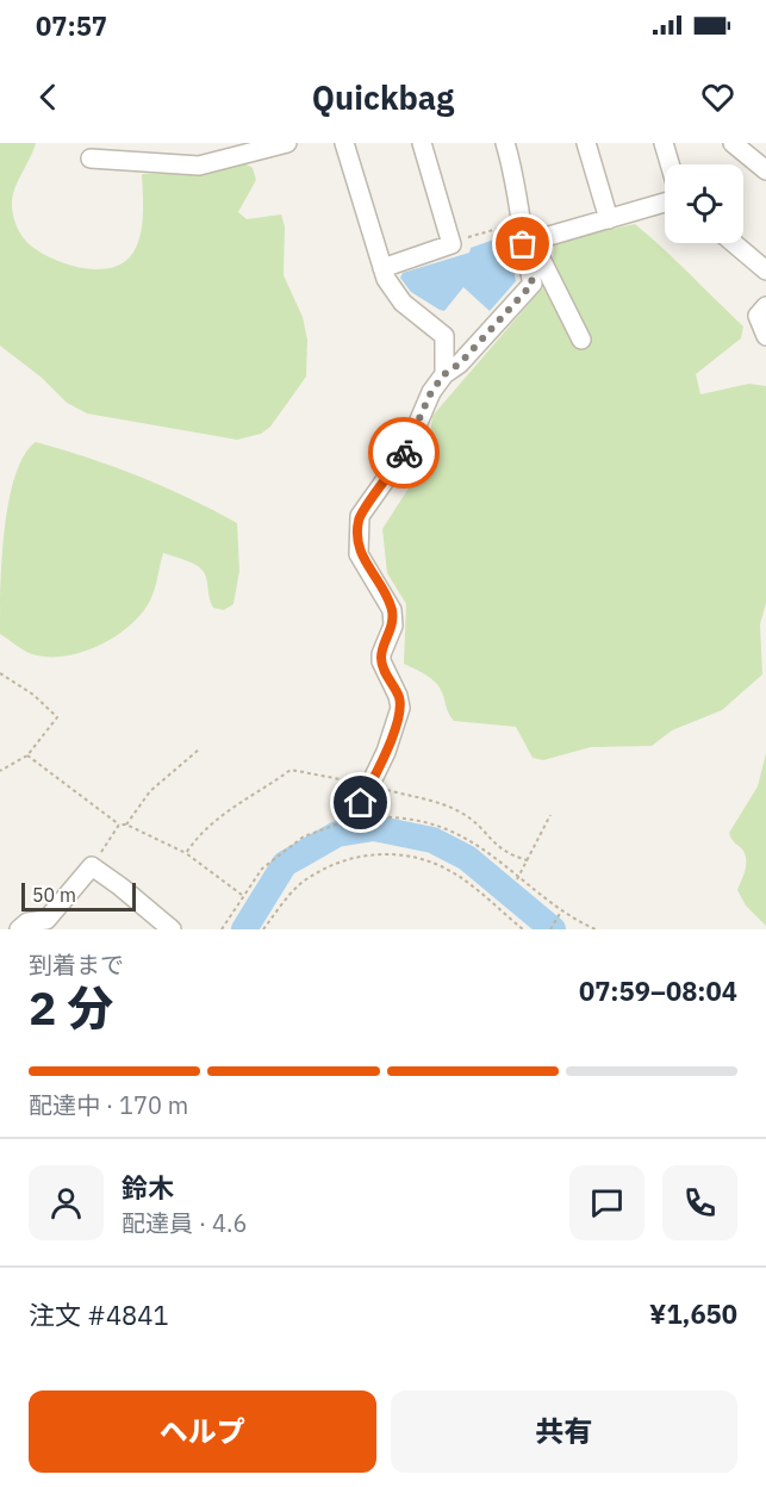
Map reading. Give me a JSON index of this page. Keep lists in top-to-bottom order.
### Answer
{
  "scale_bar": "50 m",
  "page": {
    "status": "07:57",
    "header": "Quickbag",
    "scale": "50 m",
    "heading": ["2 分", "到着まで", "07:59–08:04"],
    "panel": [
      "鈴木",
      "配達員 · 4.6",
      "注文 #4841",
      "¥1,650"
    ],
    "bar": "配達中 · 170 m",
    "buttons": ["ヘルプ", "共有"]
  }
}
